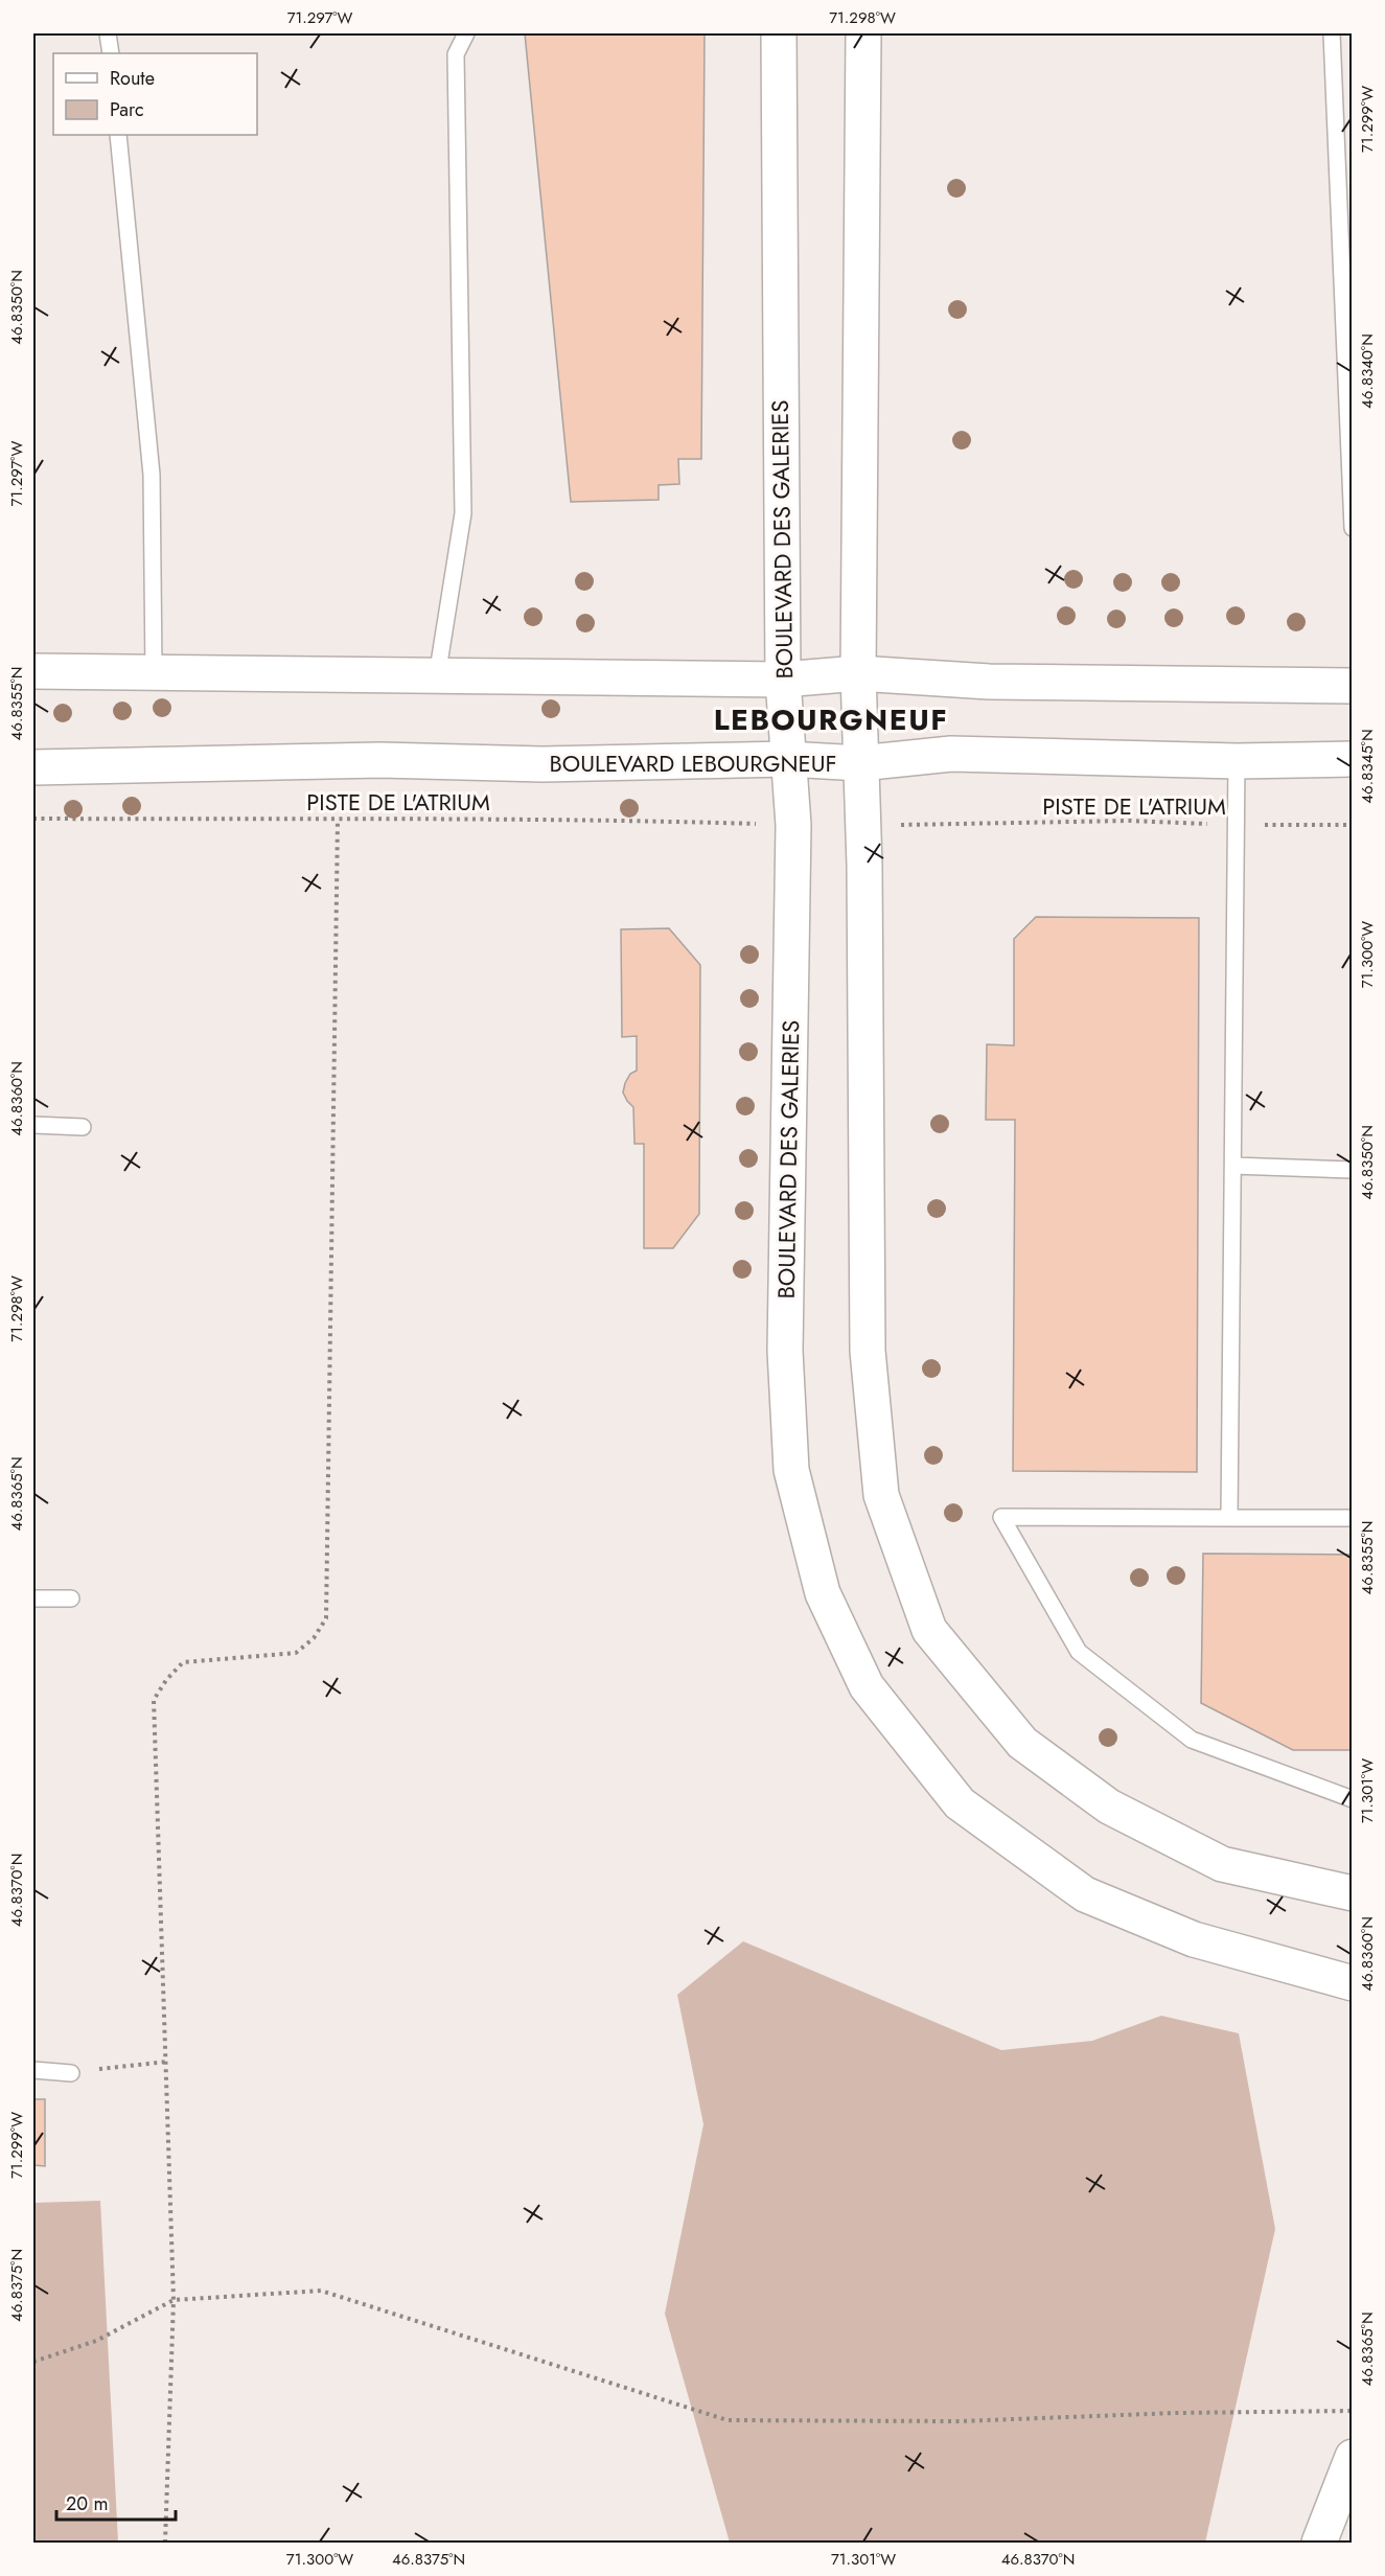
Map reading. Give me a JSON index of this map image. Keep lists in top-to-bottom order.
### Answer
{
  "streets": {
    "street": ["BOULEVARD DES GALERIES", "BOULEVARD LEBOURGNEUF"],
    "path": ["PISTE DE L'ATRIUM"]
  },
  "crossings": [
    ["BOULEVARD DES GALERIES", "BOULEVARD LEBOURGNEUF"]
  ],
  "districts": ["LEBOURGNEUF"],
  "legend": ["Route", "Parc"],
  "scale_bar": "20 m",
  "coordinates": [
    "71.297°W",
    "71.298°W",
    "71.299°W",
    "46.8350°N",
    "46.8340°N",
    "46.8355°N",
    "46.8345°N",
    "71.300°W",
    "46.8360°N",
    "46.8365°N",
    "71.301°W",
    "46.8370°N",
    "46.8375°N"
  ]
}
